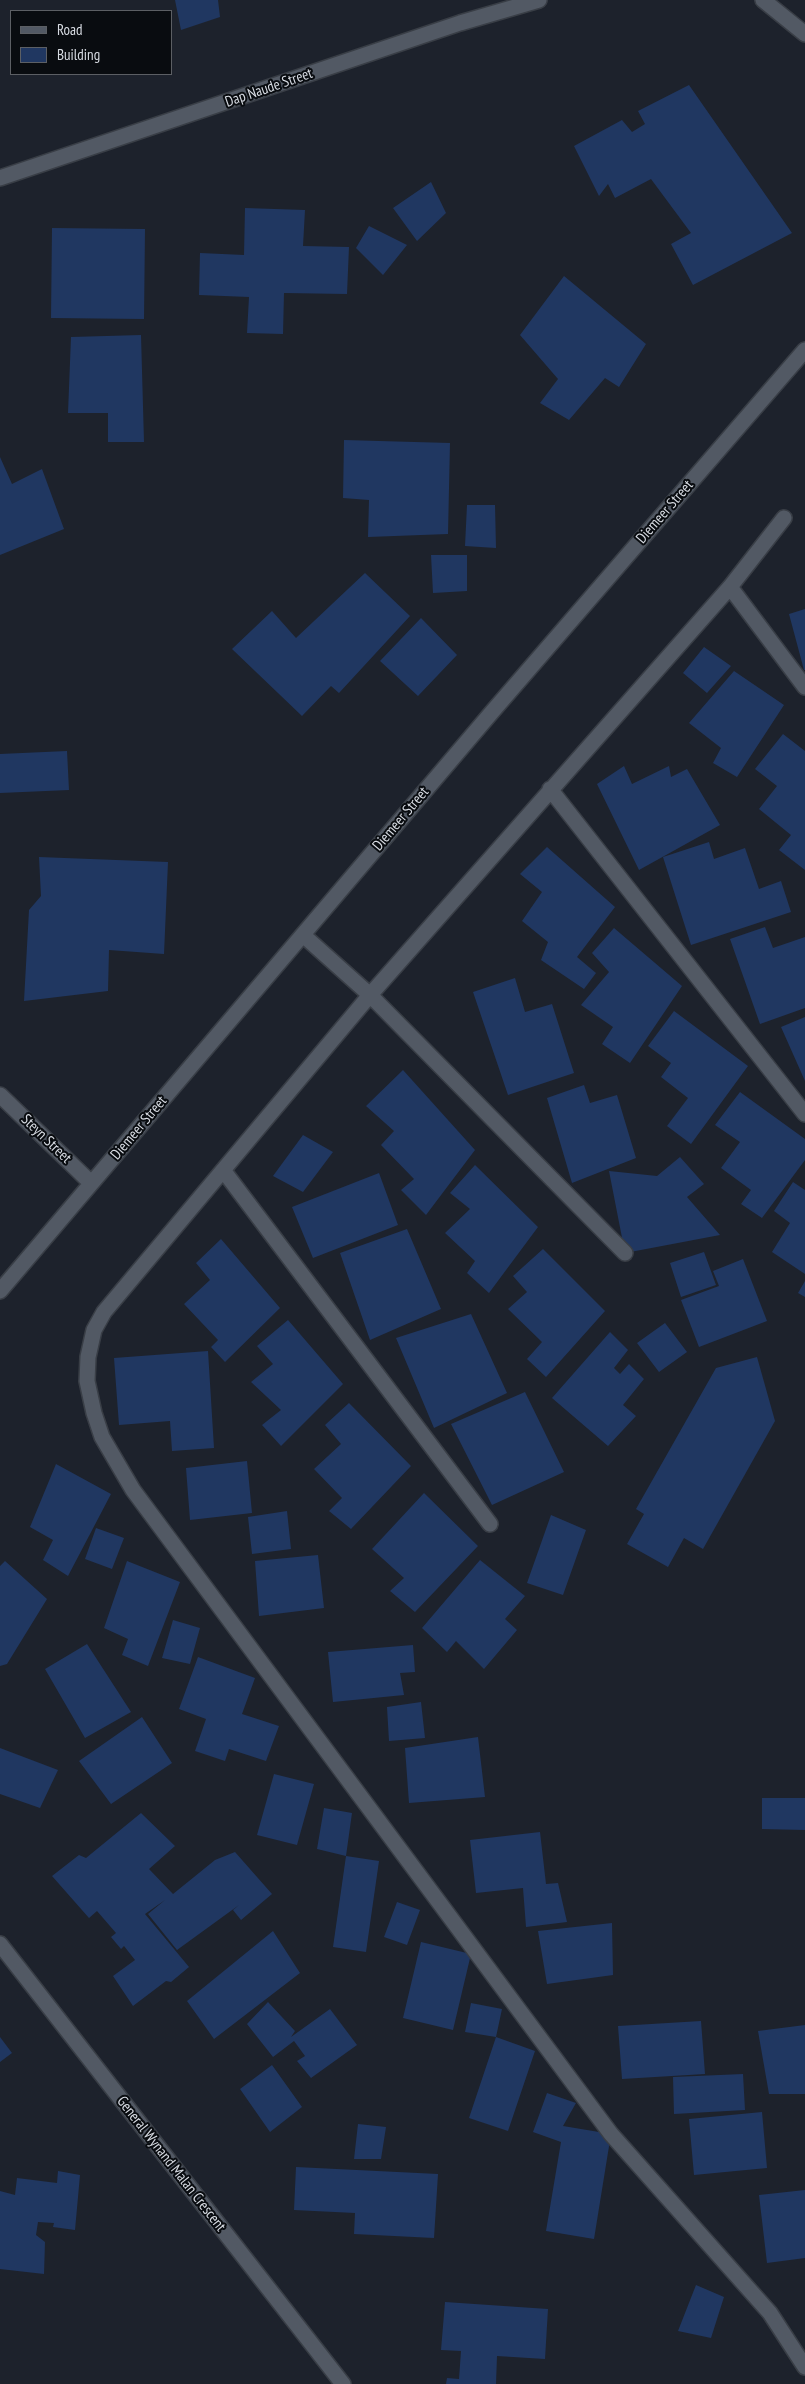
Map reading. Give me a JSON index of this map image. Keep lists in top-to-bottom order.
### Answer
{
  "streets": {
    "street": [
      "Dap Naude Street",
      "Diemeer Street",
      "Steyn Street",
      "General Wynand Malan Crescent"
    ]
  },
  "crossings": [
    ["Diemeer Street", "Steyn Street"]
  ],
  "legend": ["Road", "Building"]
}
